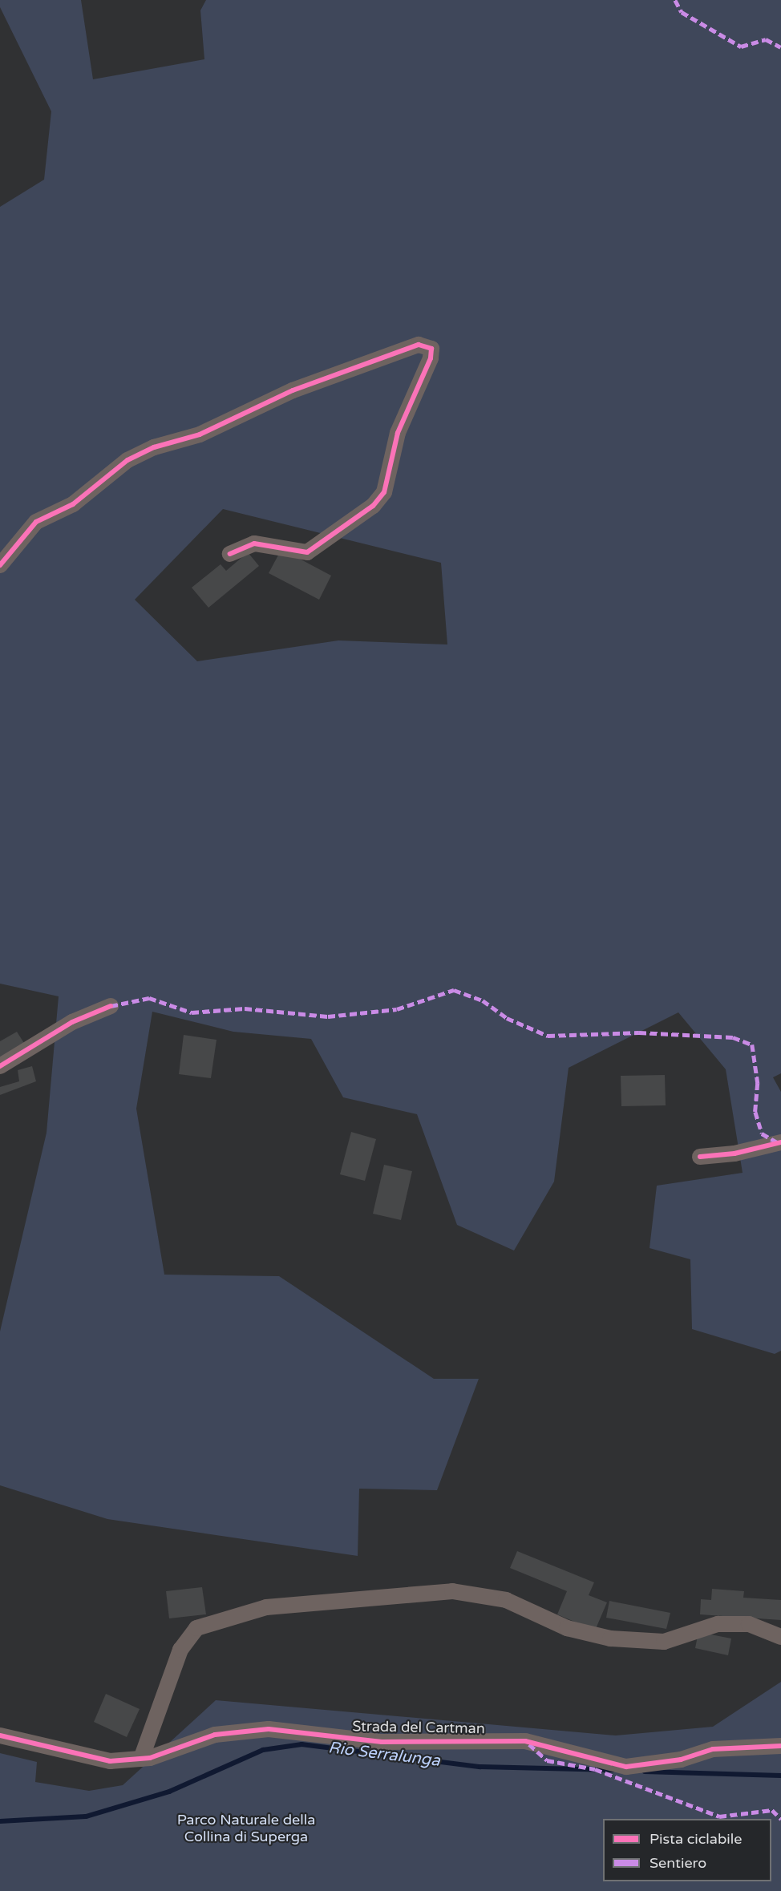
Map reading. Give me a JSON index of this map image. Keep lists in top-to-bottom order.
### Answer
{
  "streets": {
    "street": ["Strada del Cartman"]
  },
  "water": ["Rio Serralunga"],
  "parks": ["Parco Naturale della Collina di Superga"],
  "legend": ["Pista ciclabile", "Sentiero"]
}
